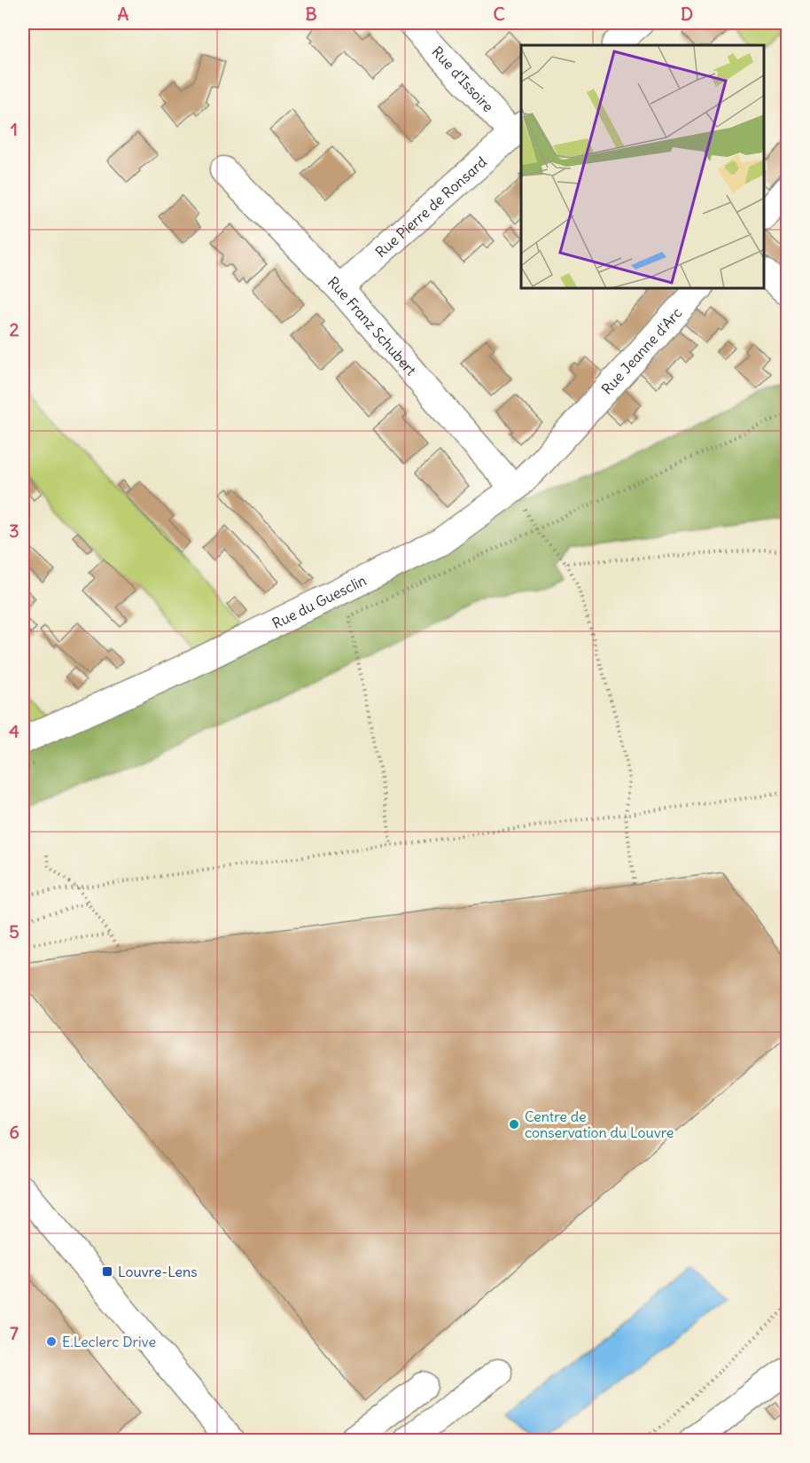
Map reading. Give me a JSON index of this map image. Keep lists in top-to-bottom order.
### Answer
{
  "streets": {
    "street": [
      "Rue d'Issoire",
      "Rue Pierre de Ronsard",
      "Rue Franz Schubert",
      "Rue Jeanne d'Arc",
      "Rue du Guesclin"
    ]
  },
  "crossings": [
    ["Rue d'Issoire", "Rue Pierre de Ronsard"],
    ["Rue Pierre de Ronsard", "Rue Franz Schubert"],
    ["Rue Franz Schubert", "Rue du Guesclin"],
    ["Rue Jeanne d'Arc", "Rue du Guesclin"]
  ],
  "places": {
    "other": ["Centre de conservation du Louvre", "E.Leclerc Drive"],
    "transit": ["Louvre-Lens"]
  },
  "grid": {
    "columns": [
      "A",
      "B",
      "C",
      "D"
    ],
    "rows": [
      "1",
      "2",
      "3",
      "4",
      "5",
      "6",
      "7"
    ]
  }
}
